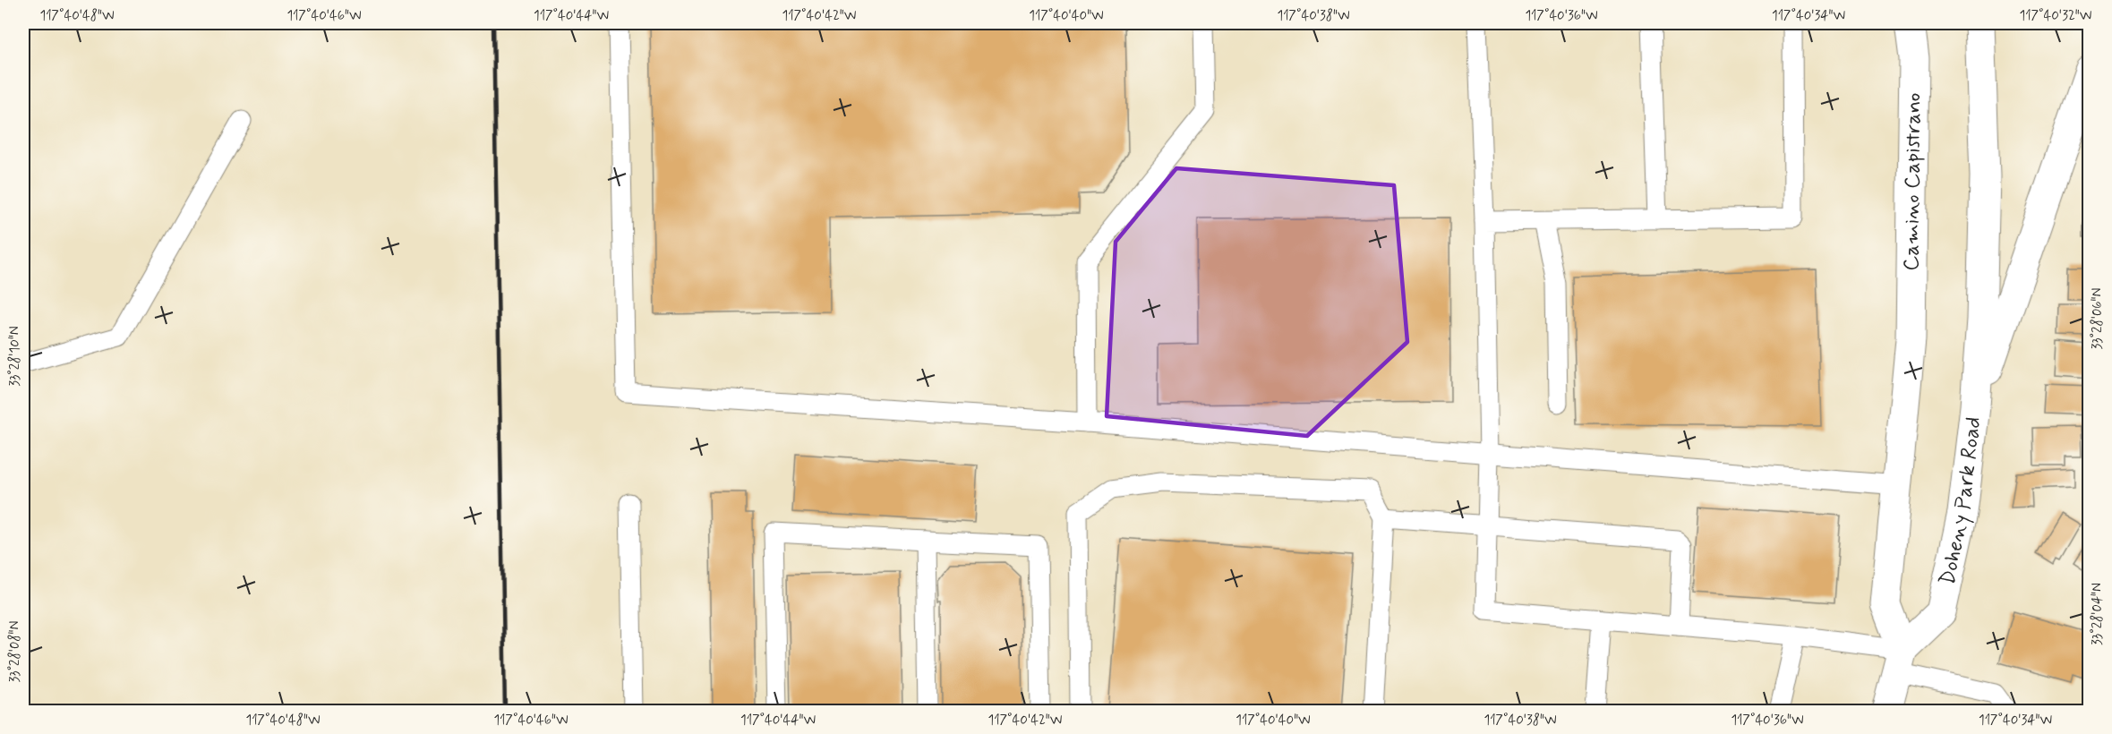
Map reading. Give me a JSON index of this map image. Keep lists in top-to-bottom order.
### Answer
{
  "streets": {
    "main road": ["Camino Capistrano", "Doheny Park Road"]
  },
  "coordinates": [
    "117°40'48\"W",
    "117°40'46\"W",
    "117°40'44\"W",
    "117°40'42\"W",
    "117°40'40\"W",
    "117°40'38\"W",
    "117°40'36\"W",
    "117°40'34\"W",
    "117°40'32\"W",
    "33°28'06\"N",
    "33°28'10\"N",
    "33°28'04\"N",
    "33°28'08\"N"
  ]
}
